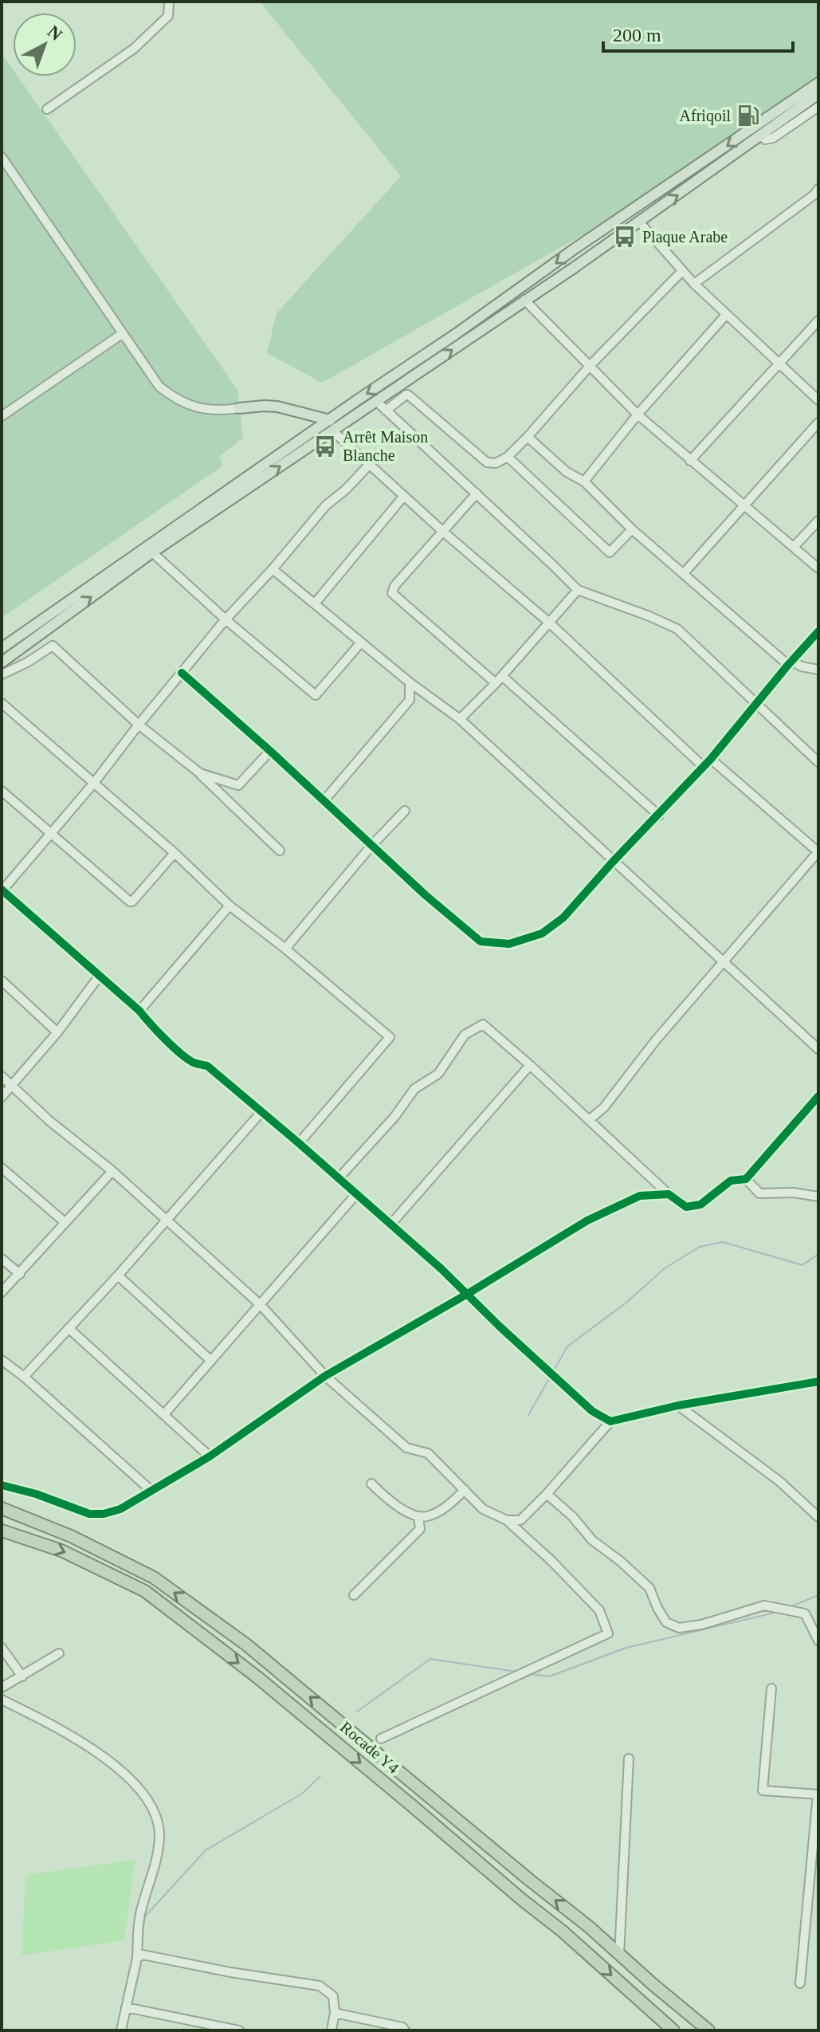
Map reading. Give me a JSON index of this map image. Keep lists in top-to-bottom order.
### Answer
{
  "streets": {
    "highway": ["Rocade Y4"]
  },
  "places": {
    "fuel station": ["Afriqoil"],
    "bus stop": ["Plaque Arabe", "Arrêt Maison Blanche"]
  },
  "scale_bar": "200 m",
  "north": "top right"
}
